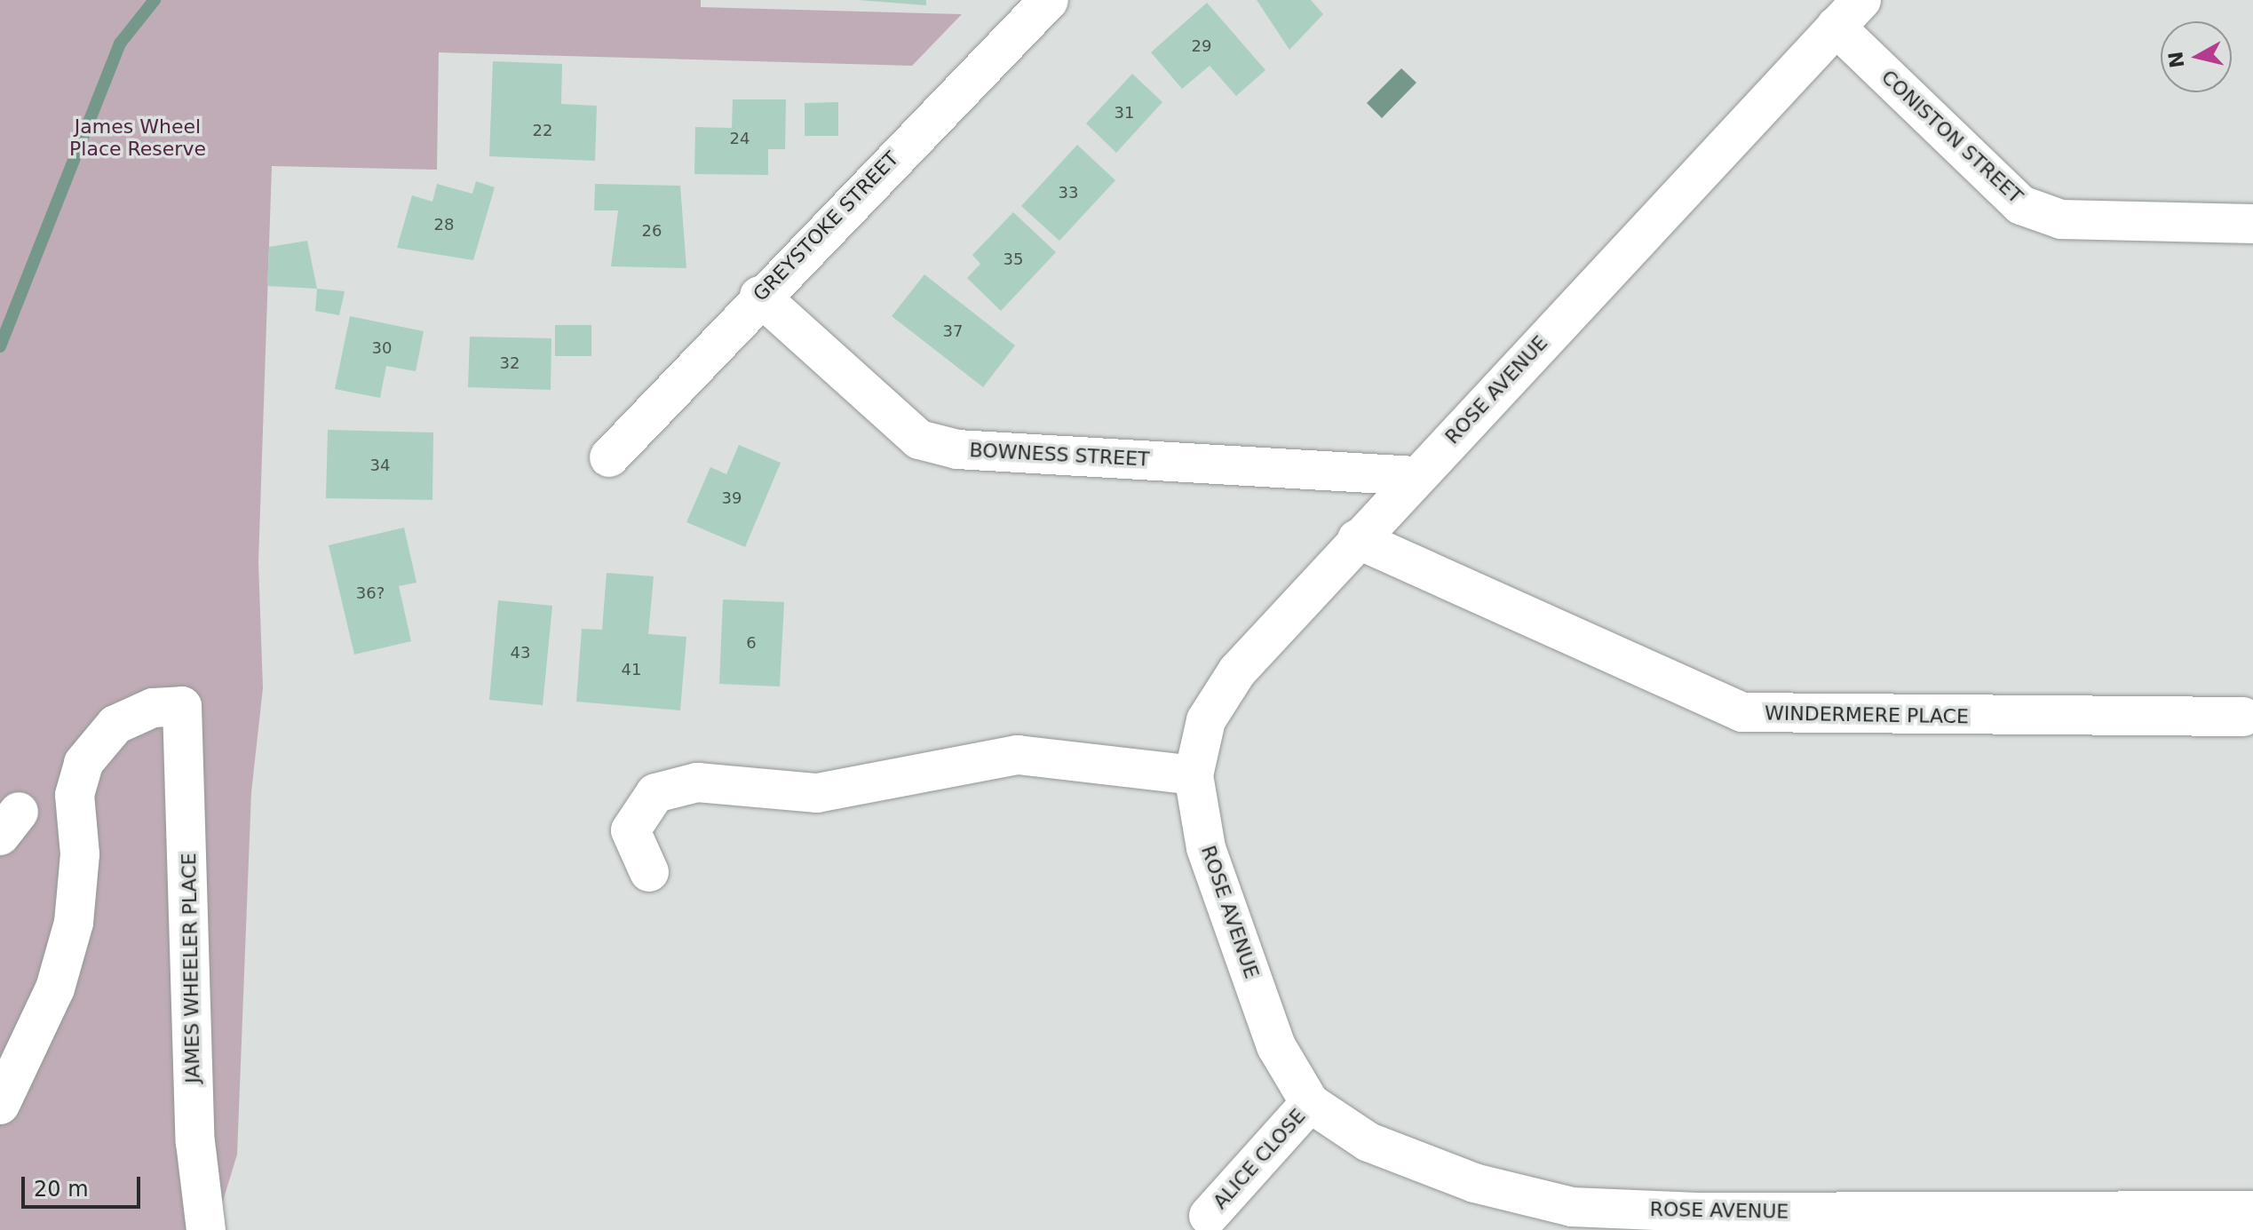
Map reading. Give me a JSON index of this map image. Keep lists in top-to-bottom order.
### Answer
{
  "streets": {
    "street": [
      "CONISTON STREET",
      "GREYSTOKE STREET",
      "ROSE AVENUE",
      "BOWNESS STREET",
      "WINDERMERE PLACE",
      "JAMES WHEELER PLACE",
      "ALICE CLOSE"
    ]
  },
  "crossings": [
    ["CONISTON STREET", "ROSE AVENUE"],
    ["GREYSTOKE STREET", "BOWNESS STREET"],
    ["ROSE AVENUE", "BOWNESS STREET"],
    ["ROSE AVENUE", "WINDERMERE PLACE"],
    ["ROSE AVENUE", "ALICE CLOSE"]
  ],
  "parks": ["James Wheel Place Reserve"],
  "house_numbers": [
    "29",
    "31",
    "22",
    "24",
    "33",
    "28",
    "26",
    "35",
    "37",
    "30",
    "32",
    "34",
    "39",
    "36?",
    "6",
    "43",
    "41"
  ],
  "scale_bar": "20 m",
  "north": "left"
}
